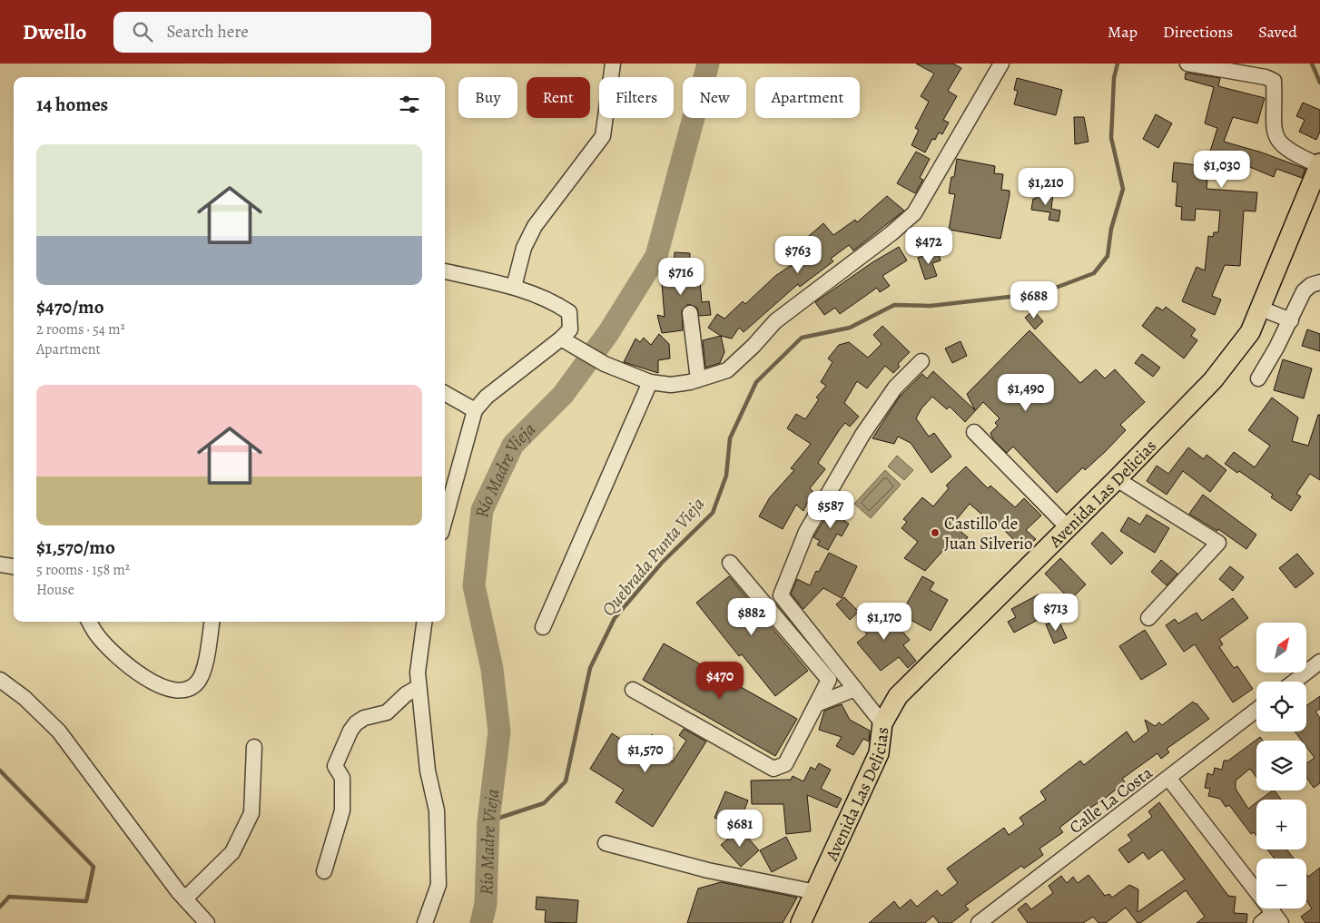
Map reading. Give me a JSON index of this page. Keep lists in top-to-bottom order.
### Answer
{
  "streets": {
    "main road": ["Avenida Las Delicias"],
    "street": ["Calle La Costa"]
  },
  "water": ["Río Madre Vieja", "Quebrada Punta Vieja"],
  "places": ["Castillo de Juan Silverio"],
  "north": "top right",
  "page": {
    "header": "Dwello",
    "search": "Search here",
    "nav": ["Map", "Directions", "Saved"],
    "chip": [
      "Buy",
      "Rent",
      "Filters",
      "New",
      "Apartment"
    ],
    "heading": "14 homes",
    "list": [
      {
        "name": "$470/mo",
        "note": "2 rooms · 54 m² · Apartment"
      },
      {
        "name": "$1,570/mo",
        "note": "5 rooms · 158 m² · House"
      }
    ],
    "price": [
      "$1,030",
      "$1,210",
      "$472",
      "$763",
      "$716",
      "$688",
      "$1,490",
      "$587",
      "$713",
      "$882",
      "$1,170",
      "$470",
      "$1,570",
      "$681"
    ],
    "map_buttons": ["+", "−"]
  }
}
